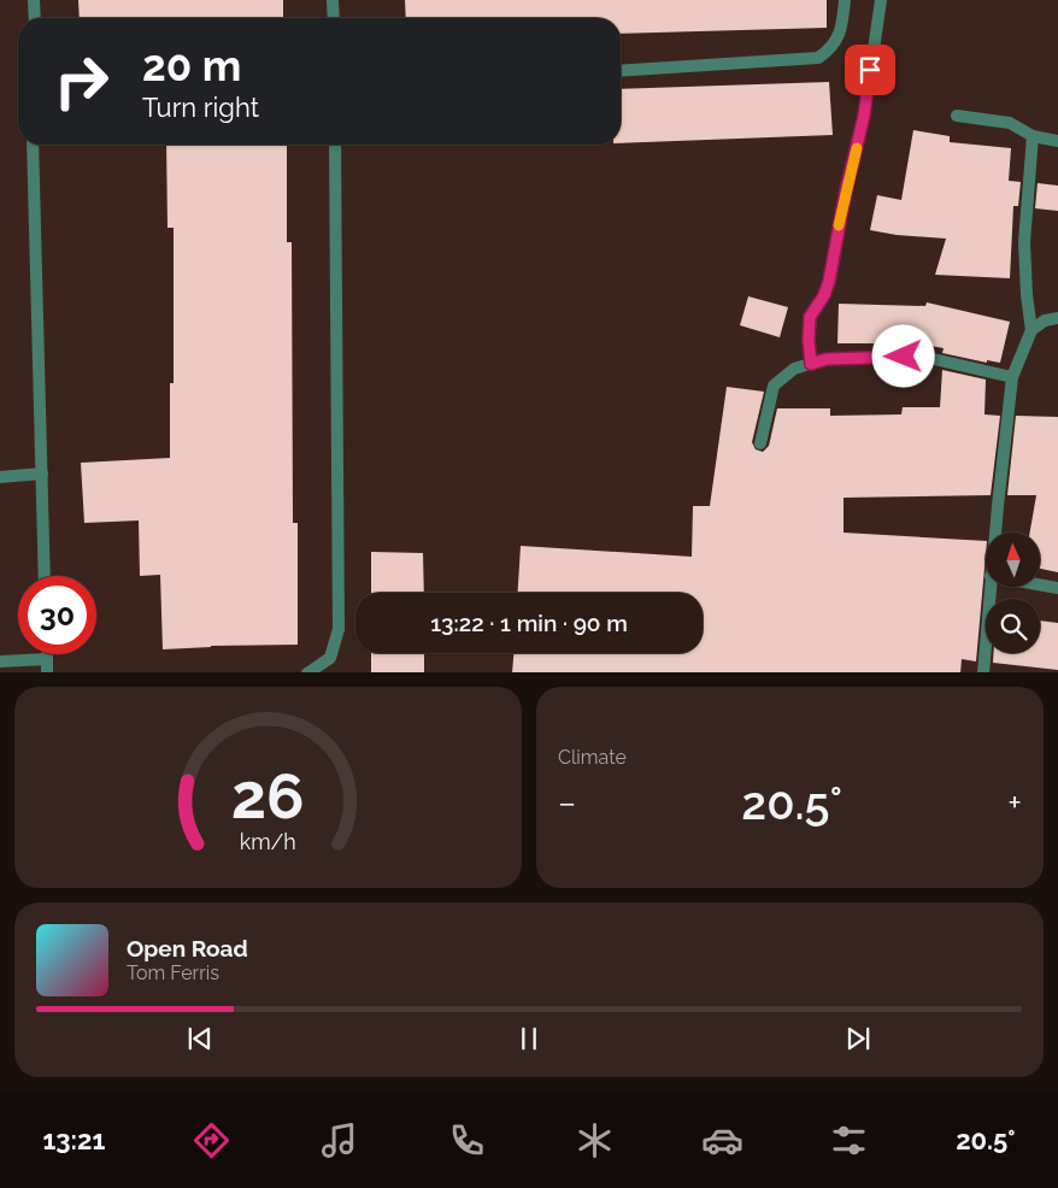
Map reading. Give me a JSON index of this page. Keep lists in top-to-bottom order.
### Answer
{
  "north": "top",
  "page": {
    "turn": ["20 m", "Turn right"],
    "limit": "30",
    "trip": "13:22 · 1 min · 90 m",
    "tile": "Climate",
    "heat": ["−", "20.5°", "+"],
    "song": ["Open Road", "Tom Ferris"],
    "tabs": ["13:21", "20.5°"],
    "gauge": ["26", "km/h"]
  }
}
